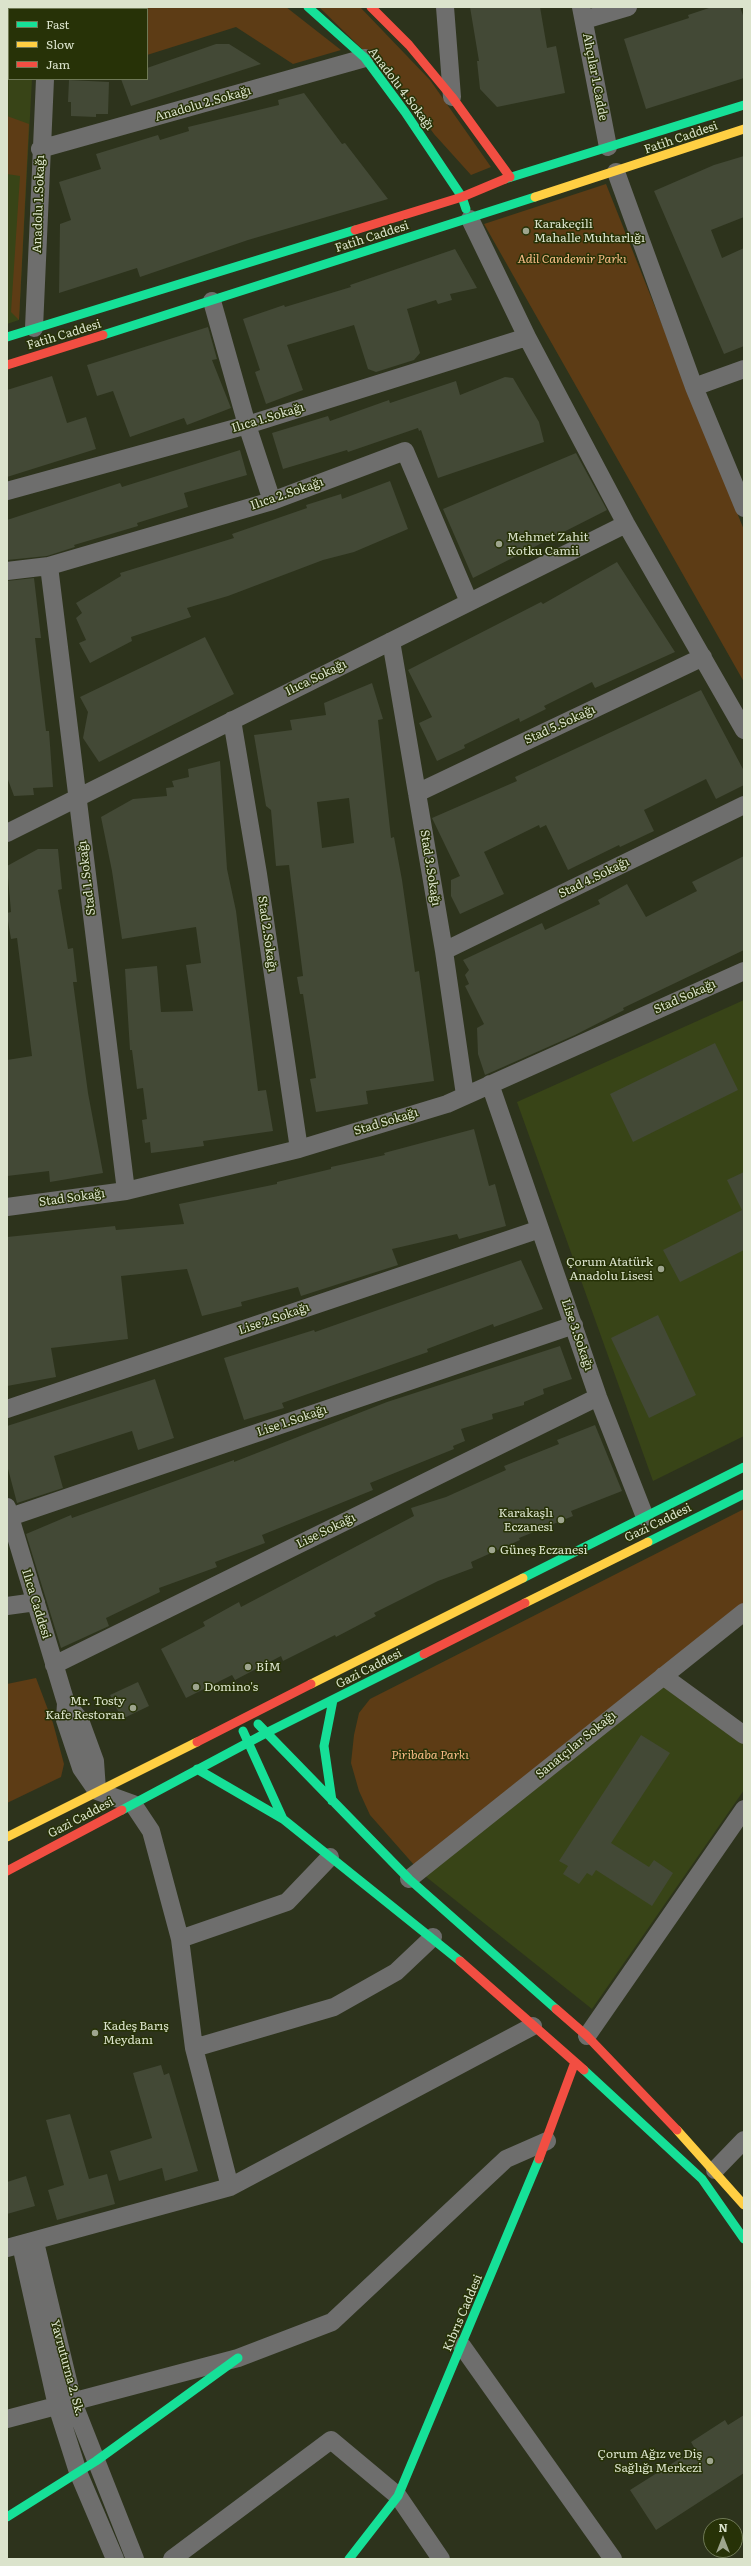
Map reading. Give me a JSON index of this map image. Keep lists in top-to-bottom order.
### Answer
{
  "streets": {
    "main road": [
      "Anadolu 4.Sokağı",
      "Fatih Caddesi",
      "Gazi Caddesi",
      "Kıbrıs Caddesi"
    ],
    "street": [
      "Ahçılar 1.Cadde",
      "Anadolu 2.Sokağı",
      "Anadolu 1.Sokağı",
      "Ilıca 1.Sokağı",
      "Ilıca 2.Sokağı",
      "Ilıca Sokağı",
      "Stad 5.Sokağı",
      "Stad 3.Sokağı",
      "Stad 1.Sokağı",
      "Stad 4.Sokağı",
      "Stad 2.Sokağı",
      "Stad Sokağı",
      "Lise 2.Sokağı",
      "Lise 3.Sokağı",
      "Lise 1.Sokağı",
      "Lise Sokağı",
      "Ilıca Caddesi",
      "Sanatçılar Sokağı",
      "Yavruturna 2. Sk."
    ]
  },
  "crossings": [
    ["Ahçılar 1.Cadde", "Fatih Caddesi"],
    ["Anadolu 4.Sokağı", "Anadolu 2.Sokağı"],
    ["Anadolu 4.Sokağı", "Fatih Caddesi"],
    ["Anadolu 2.Sokağı", "Anadolu 1.Sokağı"],
    ["Fatih Caddesi", "Anadolu 1.Sokağı"],
    ["Ilıca 2.Sokağı", "Ilıca Sokağı"],
    ["Ilıca 2.Sokağı", "Stad 1.Sokağı"],
    ["Ilıca Sokağı", "Stad 3.Sokağı"],
    ["Ilıca Sokağı", "Stad 1.Sokağı"],
    ["Ilıca Sokağı", "Stad 2.Sokağı"],
    ["Stad 5.Sokağı", "Stad 3.Sokağı"],
    ["Stad 3.Sokağı", "Stad 4.Sokağı"],
    ["Stad 3.Sokağı", "Stad Sokağı"],
    ["Stad 1.Sokağı", "Stad Sokağı"],
    ["Stad 2.Sokağı", "Stad Sokağı"],
    ["Stad Sokağı", "Lise 3.Sokağı"],
    ["Lise 2.Sokağı", "Lise 3.Sokağı"],
    ["Lise 3.Sokağı", "Lise 1.Sokağı"],
    ["Lise 3.Sokağı", "Gazi Caddesi"],
    ["Lise 3.Sokağı", "Lise Sokağı"],
    ["Lise 1.Sokağı", "Ilıca Caddesi"],
    ["Gazi Caddesi", "Ilıca Caddesi"],
    ["Lise Sokağı", "Ilıca Caddesi"]
  ],
  "parks": ["Adil Candemir Parkı", "Piribaba Parkı"],
  "places": [
    "Karakeçili Mahalle Muhtarlığı",
    "Mehmet Zahit Kotku Camii",
    "Çorum Atatürk Anadolu Lisesi",
    "Karakaşlı Eczanesi",
    "Güneş Eczanesi",
    "BİM",
    "Domino's",
    "Mr. Tosty Kafe Restoran",
    "Kadeş Barış Meydanı",
    "Çorum Ağız ve Diş Sağlığı Merkezi"
  ],
  "legend": ["Fast", "Slow", "Jam"],
  "north": "top"
}
